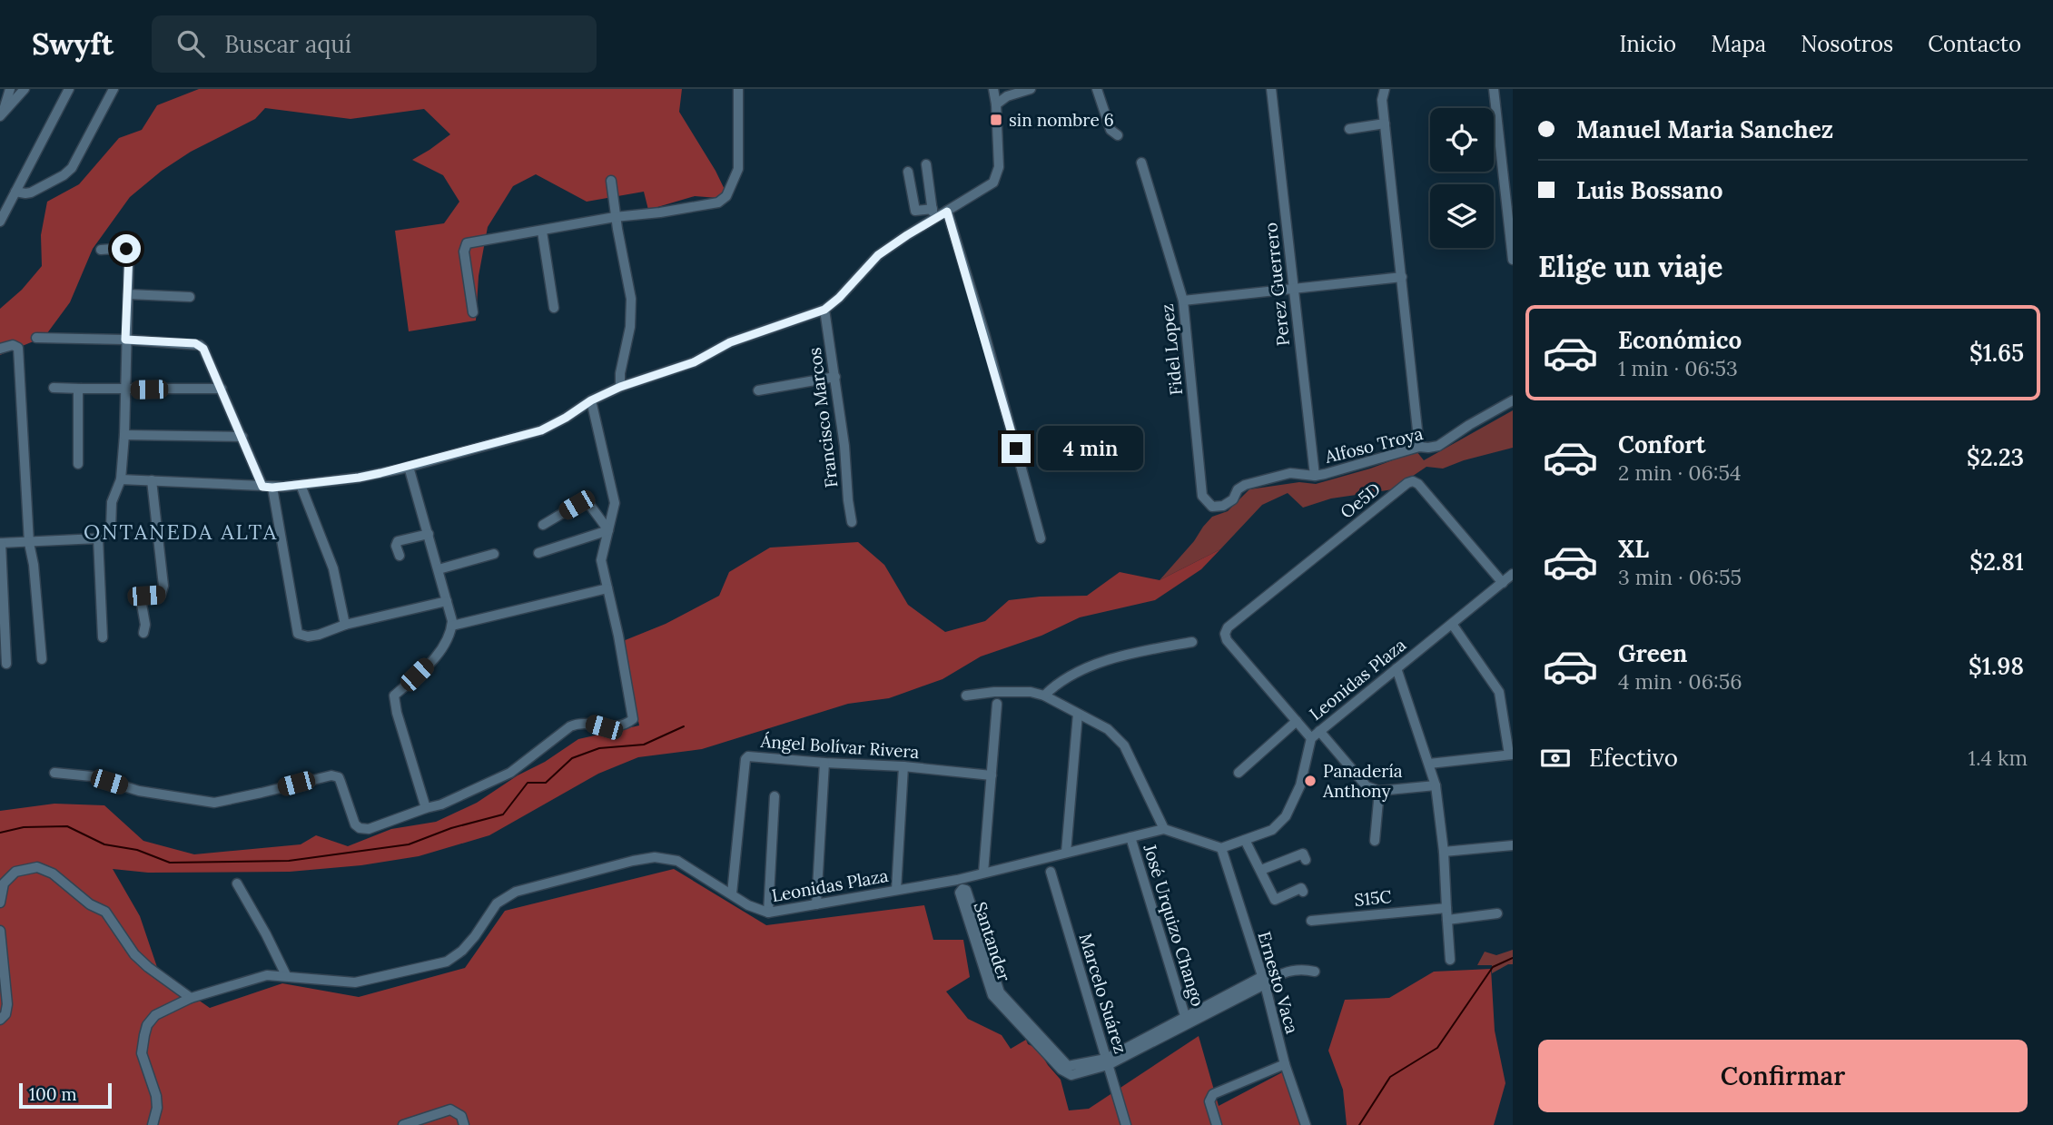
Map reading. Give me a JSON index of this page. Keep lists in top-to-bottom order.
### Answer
{
  "streets": {
    "street": [
      "Perez Guerrero",
      "Fidel Lopez",
      "Francisco Marcos",
      "Alfoso Troya",
      "Oe5D",
      "Leonidas Plaza",
      "Ángel Bolívar Rivera",
      "S15C",
      "José Urquizo Chango",
      "Santander",
      "Ernesto Vaca",
      "Marcelo Suárez"
    ]
  },
  "crossings": [
    ["Perez Guerrero", "Alfoso Troya"],
    ["Fidel Lopez", "Alfoso Troya"],
    ["Oe5D", "Leonidas Plaza"],
    ["Leonidas Plaza", "Ángel Bolívar Rivera"],
    ["Leonidas Plaza", "José Urquizo Chango"],
    ["Leonidas Plaza", "Ernesto Vaca"]
  ],
  "districts": ["ONTANEDA ALTA"],
  "places": {
    "transit": ["sin nombre 6"],
    "other": ["Panadería Anthony"]
  },
  "scale_bar": "100 m",
  "page": {
    "header": "Swyft",
    "search": "Buscar aquí",
    "nav": [
      "Inicio",
      "Mapa",
      "Nosotros",
      "Contacto"
    ],
    "banner": ["Manuel Maria Sanchez", "Luis Bossano"],
    "heading": "Elige un viaje",
    "list": [
      {
        "name": "Económico",
        "note": "1 min · 06:53",
        "value": "$1.65"
      },
      {
        "name": "Confort",
        "note": "2 min · 06:54",
        "value": "$2.23"
      },
      {
        "name": "XL",
        "note": "3 min · 06:55",
        "value": "$2.81"
      },
      {
        "name": "Green",
        "note": "4 min · 06:56",
        "value": "$1.98"
      }
    ],
    "bubble": "4 min",
    "pay": ["Efectivo", "1.4 km"],
    "buttons": "Confirmar",
    "scale": "100 m"
  }
}
